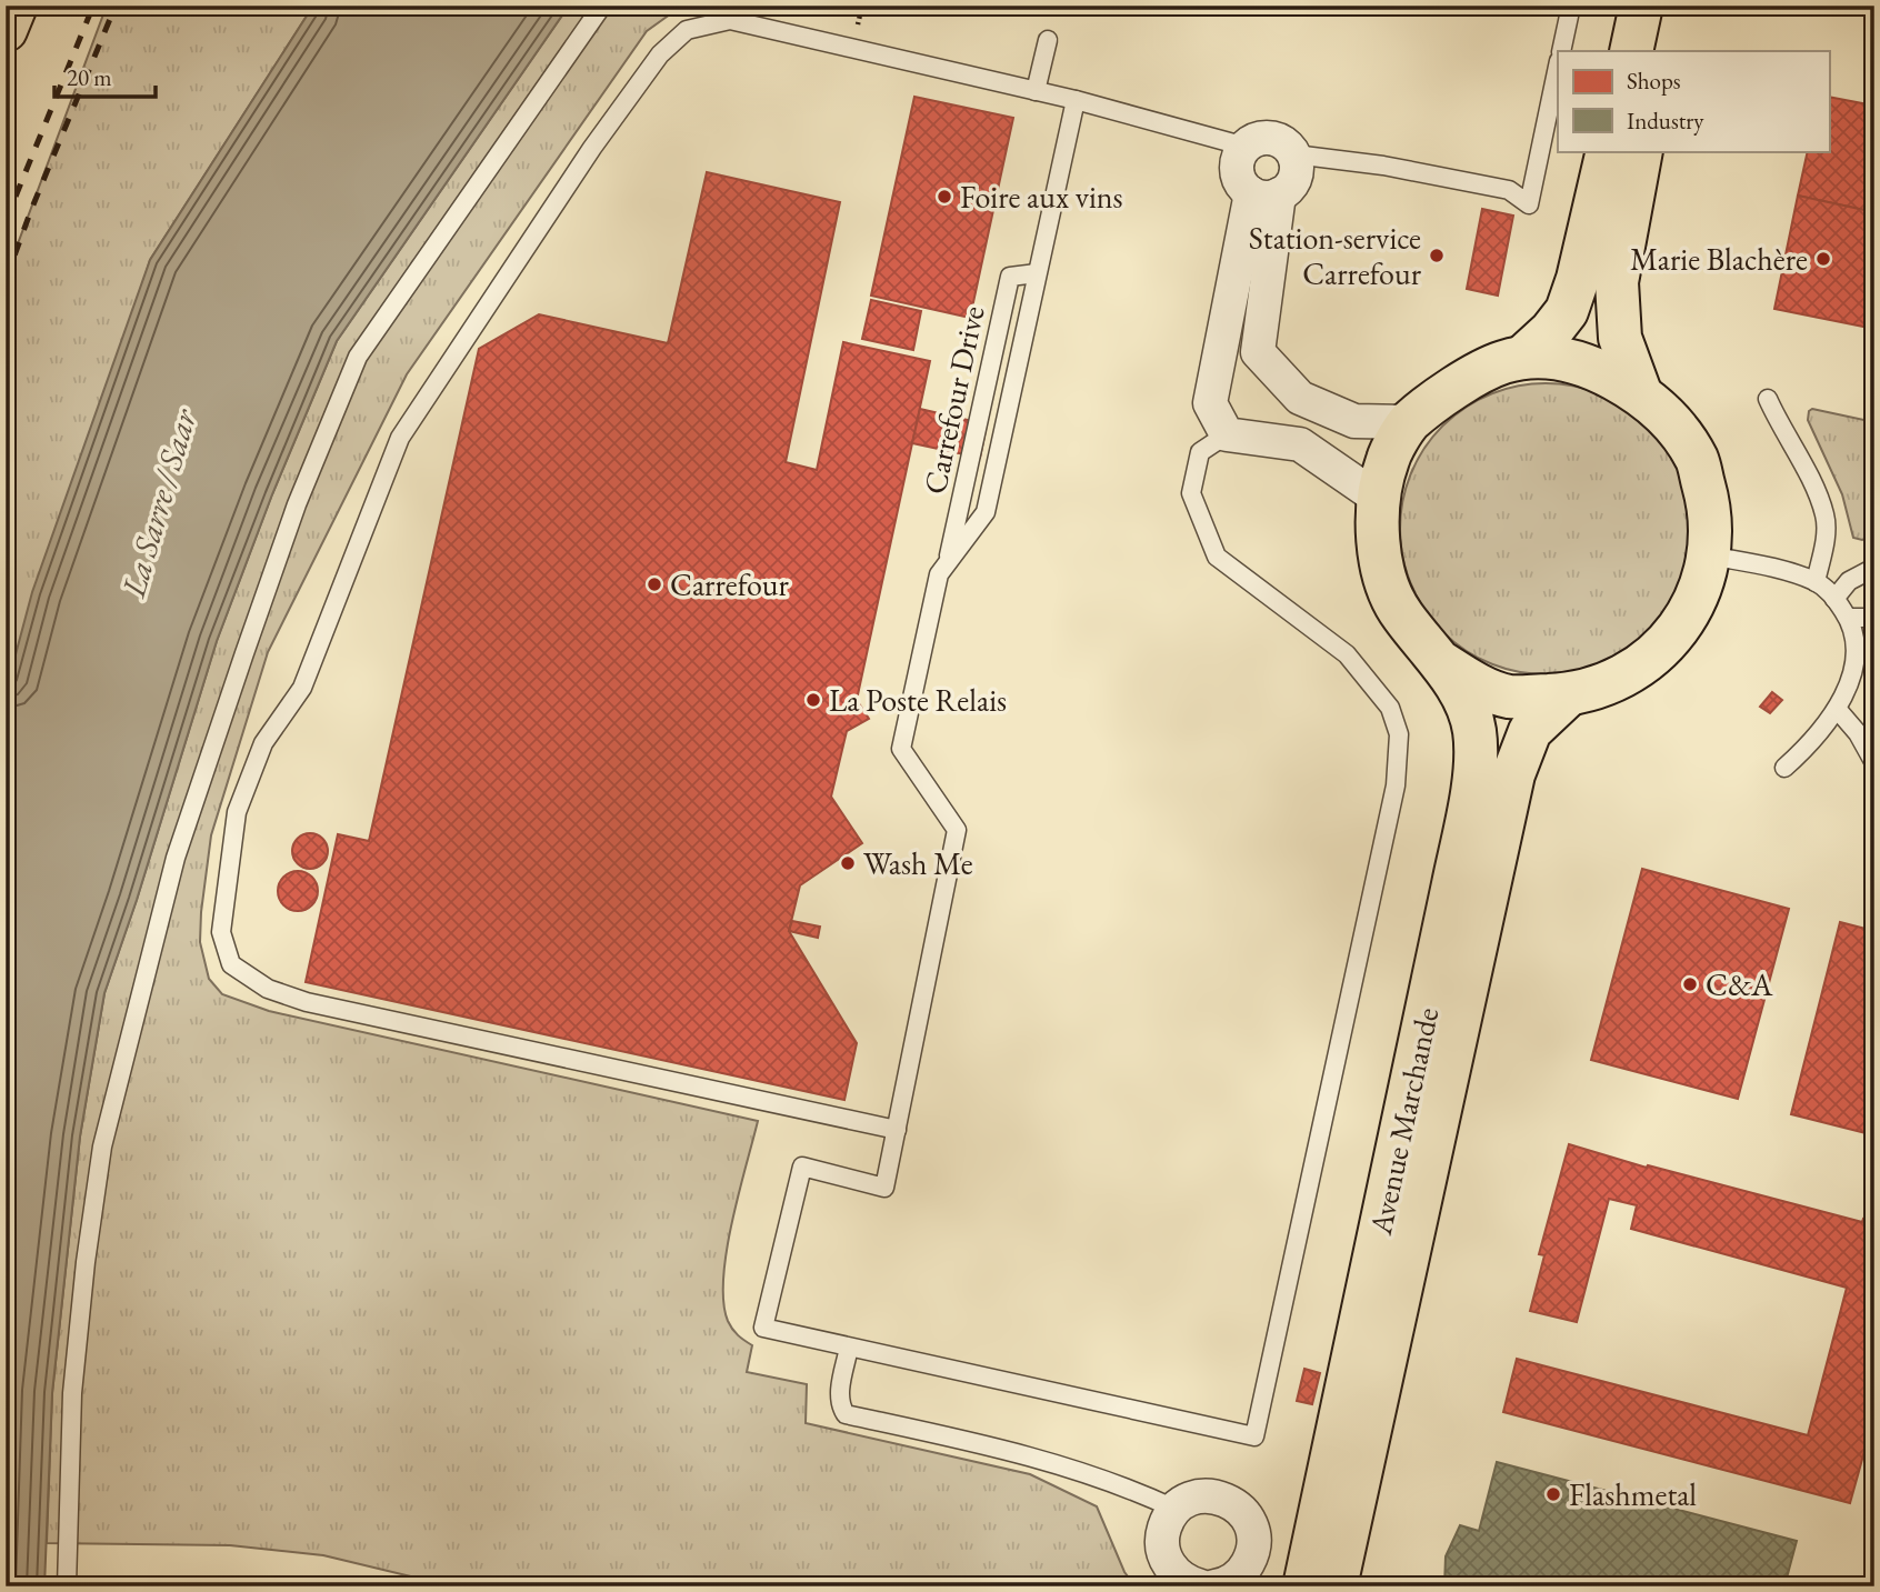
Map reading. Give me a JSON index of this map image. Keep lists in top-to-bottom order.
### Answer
{
  "streets": {
    "main road": ["Avenue Marchande"],
    "lane": ["Carrefour Drive"]
  },
  "water": ["La Sarre / Saar"],
  "places": [
    "Foire aux vins",
    "Station-service Carrefour",
    "Marie Blachère",
    "Carrefour",
    "La Poste Relais",
    "Wash Me",
    "C&A",
    "Flashmetal"
  ],
  "legend": ["Shops", "Industry"],
  "scale_bar": "20 m"
}
